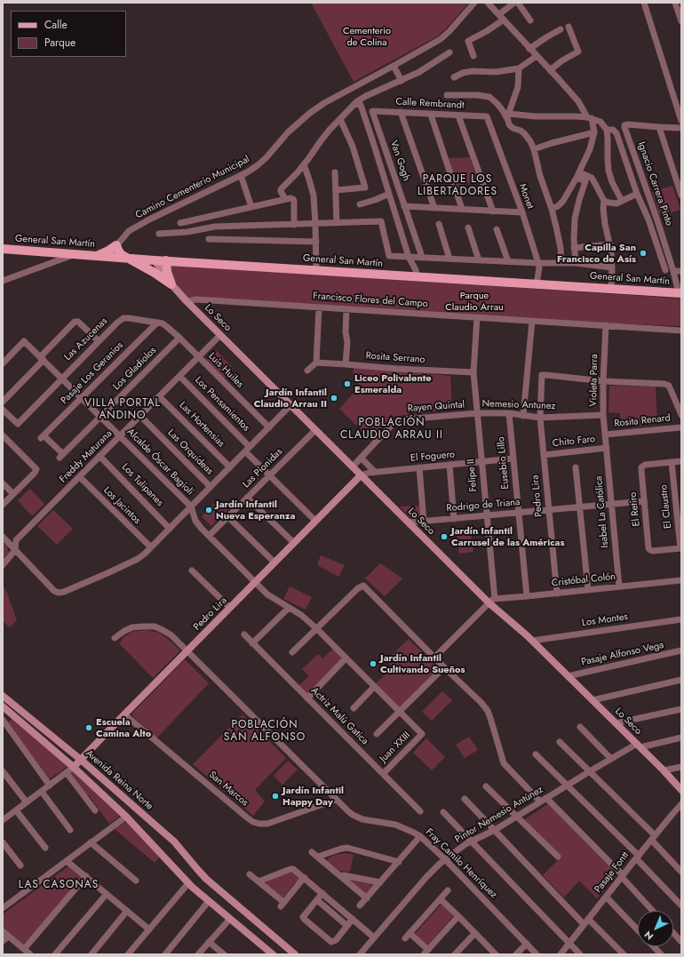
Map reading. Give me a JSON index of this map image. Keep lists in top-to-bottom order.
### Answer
{
  "streets": {
    "main road": ["General San Martín"],
    "street": [
      "Calle Rembrandt",
      "Van Gogh",
      "Ignacio Carrera Pinto",
      "Camino Cementerio Municipal",
      "Monet",
      "Francisco Flores del Campo",
      "Lo Seco",
      "Las Azucenas",
      "Rosita Serrano",
      "Los Gladiolos",
      "Luis Huiles",
      "Pasaje Los Geranios",
      "Violeta Parra",
      "Los Pensamientos",
      "Nemesio Antunez",
      "Rayen Quintal",
      "Rosita Renard",
      "Las Hortensias",
      "Chito Faro",
      "Las Orquídeas",
      "Freddy Maturana",
      "El Foguero",
      "Alcalde Óscar Bagioli",
      "Eusebio Lillo",
      "Las Pionidas",
      "Felipe II",
      "Los Tulipanes",
      "Pedro Lira",
      "Los Jacintos",
      "Rodrigo de Triana",
      "El Claustro",
      "El Retiro",
      "Isabel La Católica",
      "Cristóbal Colón",
      "Los Montes",
      "Pasaje Alfonso Vega",
      "Actriz Malú Gatica",
      "Juan XXIII",
      "Avenida Reina Norte",
      "San Marcos",
      "Pintor Nemesio Antúnez",
      "Fray Camilo Henríquez",
      "Pasaje Fontt"
    ]
  },
  "crossings": [
    ["Calle Rembrandt", "Van Gogh"],
    ["Calle Rembrandt", "Monet"],
    ["Ignacio Carrera Pinto", "General San Martín"],
    ["Camino Cementerio Municipal", "General San Martín"],
    ["Monet", "General San Martín"],
    ["General San Martín", "Lo Seco"],
    ["Francisco Flores del Campo", "Lo Seco"],
    ["Francisco Flores del Campo", "Violeta Parra"],
    ["Francisco Flores del Campo", "Felipe II"],
    ["Lo Seco", "Rayen Quintal"],
    ["Lo Seco", "Freddy Maturana"],
    ["Lo Seco", "El Foguero"],
    ["Lo Seco", "Las Pionidas"],
    ["Lo Seco", "Felipe II"],
    ["Lo Seco", "Pedro Lira"],
    ["Lo Seco", "Rodrigo de Triana"],
    ["Lo Seco", "Cristóbal Colón"],
    ["Lo Seco", "Los Montes"],
    ["Lo Seco", "Pasaje Alfonso Vega"],
    ["Lo Seco", "Pintor Nemesio Antúnez"],
    ["Las Azucenas", "Los Gladiolos"],
    ["Las Azucenas", "Luis Huiles"],
    ["Las Azucenas", "Pasaje Los Geranios"],
    ["Las Azucenas", "Freddy Maturana"],
    ["Las Azucenas", "Alcalde Óscar Bagioli"],
    ["Rosita Serrano", "Felipe II"],
    ["Los Gladiolos", "Pasaje Los Geranios"],
    ["Los Gladiolos", "Alcalde Óscar Bagioli"],
    ["Luis Huiles", "Freddy Maturana"],
    ["Pasaje Los Geranios", "Alcalde Óscar Bagioli"],
    ["Violeta Parra", "Nemesio Antunez"],
    ["Violeta Parra", "Rosita Renard"],
    ["Violeta Parra", "Pedro Lira"],
    ["Violeta Parra", "Isabel La Católica"],
    ["Los Pensamientos", "Freddy Maturana"],
    ["Los Pensamientos", "Las Pionidas"],
    ["Los Pensamientos", "Pedro Lira"],
    ["Nemesio Antunez", "Rayen Quintal"],
    ["Nemesio Antunez", "Eusebio Lillo"],
    ["Nemesio Antunez", "Felipe II"],
    ["Nemesio Antunez", "Pedro Lira"],
    ["Rayen Quintal", "Felipe II"],
    ["Rosita Renard", "Isabel La Católica"],
    ["Las Hortensias", "Freddy Maturana"],
    ["Chito Faro", "Pedro Lira"],
    ["Chito Faro", "Isabel La Católica"],
    ["Las Orquídeas", "Freddy Maturana"],
    ["Freddy Maturana", "Alcalde Óscar Bagioli"],
    ["Freddy Maturana", "Los Tulipanes"],
    ["Freddy Maturana", "Los Jacintos"],
    ["El Foguero", "Eusebio Lillo"],
    ["El Foguero", "Felipe II"],
    ["El Foguero", "Pedro Lira"],
    ["Eusebio Lillo", "Rodrigo de Triana"],
    ["Eusebio Lillo", "Cristóbal Colón"],
    ["Felipe II", "Rodrigo de Triana"],
    ["Felipe II", "Cristóbal Colón"],
    ["Pedro Lira", "Rodrigo de Triana"],
    ["Pedro Lira", "Cristóbal Colón"],
    ["Pedro Lira", "Avenida Reina Norte"],
    ["Pedro Lira", "San Marcos"],
    ["Pedro Lira", "Fray Camilo Henríquez"],
    ["Rodrigo de Triana", "El Retiro"],
    ["Rodrigo de Triana", "Isabel La Católica"],
    ["El Claustro", "El Retiro"],
    ["Isabel La Católica", "Cristóbal Colón"],
    ["Actriz Malú Gatica", "Juan XXIII"],
    ["San Marcos", "Fray Camilo Henríquez"],
    ["Pintor Nemesio Antúnez", "Fray Camilo Henríquez"]
  ],
  "districts": [
    "PARQUE LOS LIBERTADORES",
    "VILLA PORTAL ANDINO",
    "POBLACIÓN CLAUDIO ARRAU II",
    "POBLACIÓN SAN ALFONSO",
    "LAS CASONAS"
  ],
  "parks": ["Cementerio de Colina", "Parque Claudio Arrau"],
  "places": [
    "Capilla San Francisco de Asís",
    "Liceo Polivalente Esmeralda",
    "Jardín Infantil Claudio Arrau II",
    "Jardín Infantil Nueva Esperanza",
    "Jardín Infantil Carrusel de las Américas",
    "Jardín Infantil Cultivando Sueños",
    "Escuela Camina Alto",
    "Jardín Infantil Happy Day"
  ],
  "legend": ["Calle", "Parque"],
  "north": "bottom left"
}
